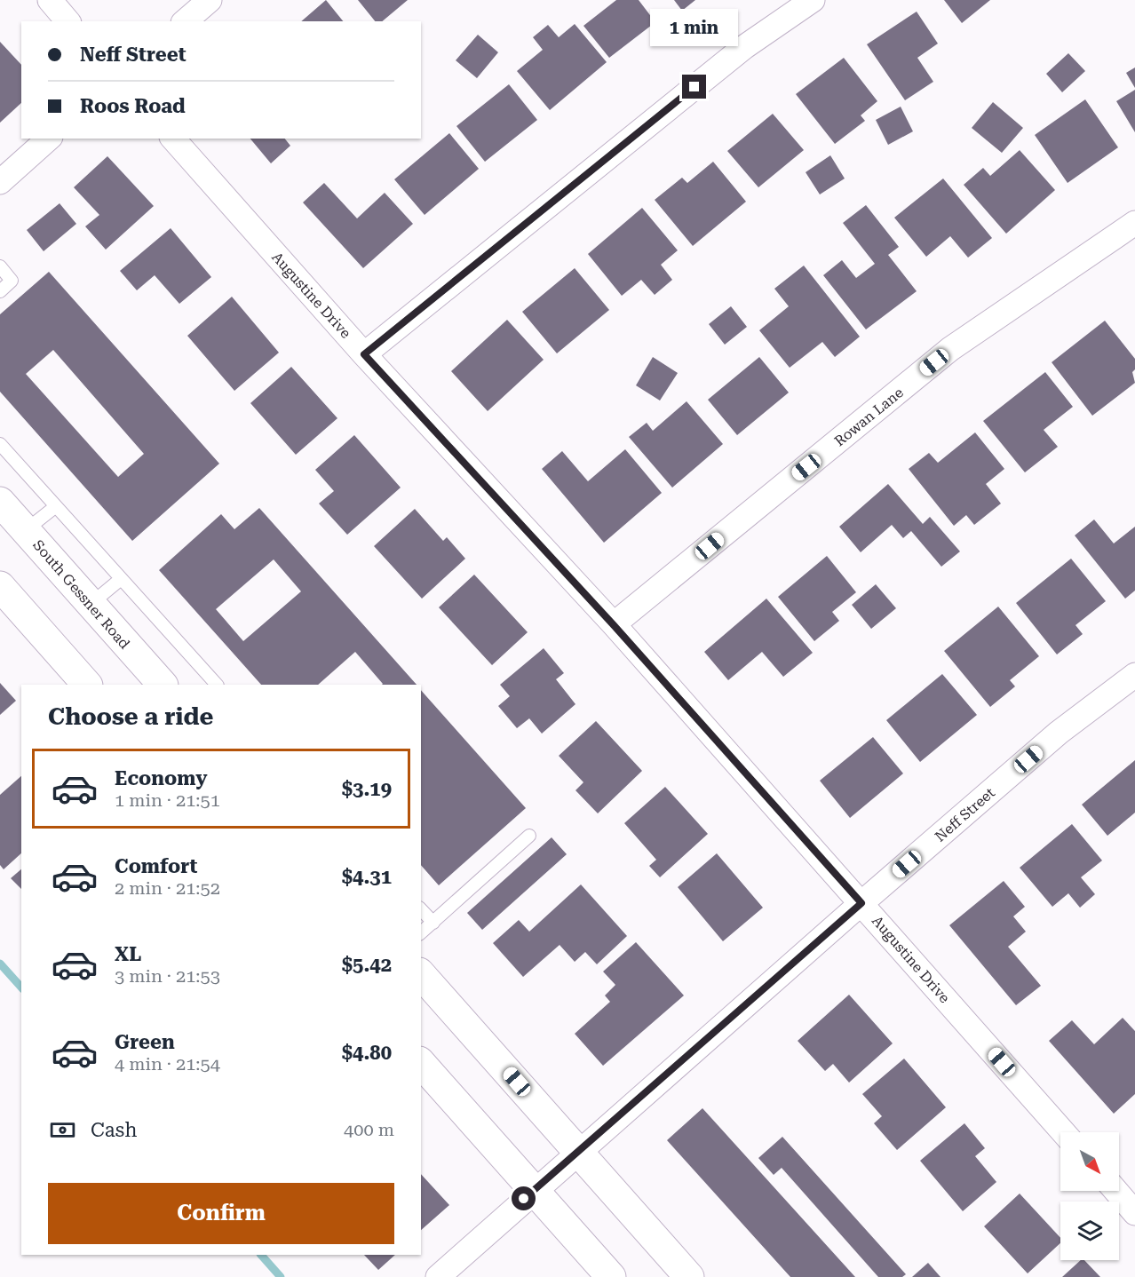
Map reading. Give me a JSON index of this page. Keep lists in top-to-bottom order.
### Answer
{
  "streets": {
    "main road": ["South Gessner Road"],
    "street": ["Augustine Drive", "Rowan Lane", "Neff Street"]
  },
  "crossings": [
    ["Augustine Drive", "Rowan Lane"],
    ["Augustine Drive", "Neff Street"]
  ],
  "north": "bottom right",
  "page": {
    "bubble": "1 min",
    "banner": ["Neff Street", "Roos Road"],
    "heading": "Choose a ride",
    "list": [
      {
        "name": "Economy",
        "note": "1 min · 21:51",
        "value": "$3.19"
      },
      {
        "name": "Comfort",
        "note": "2 min · 21:52",
        "value": "$4.31"
      },
      {
        "name": "XL",
        "note": "3 min · 21:53",
        "value": "$5.42"
      },
      {
        "name": "Green",
        "note": "4 min · 21:54",
        "value": "$4.80"
      }
    ],
    "pay": ["Cash", "400 m"],
    "buttons": "Confirm"
  }
}
